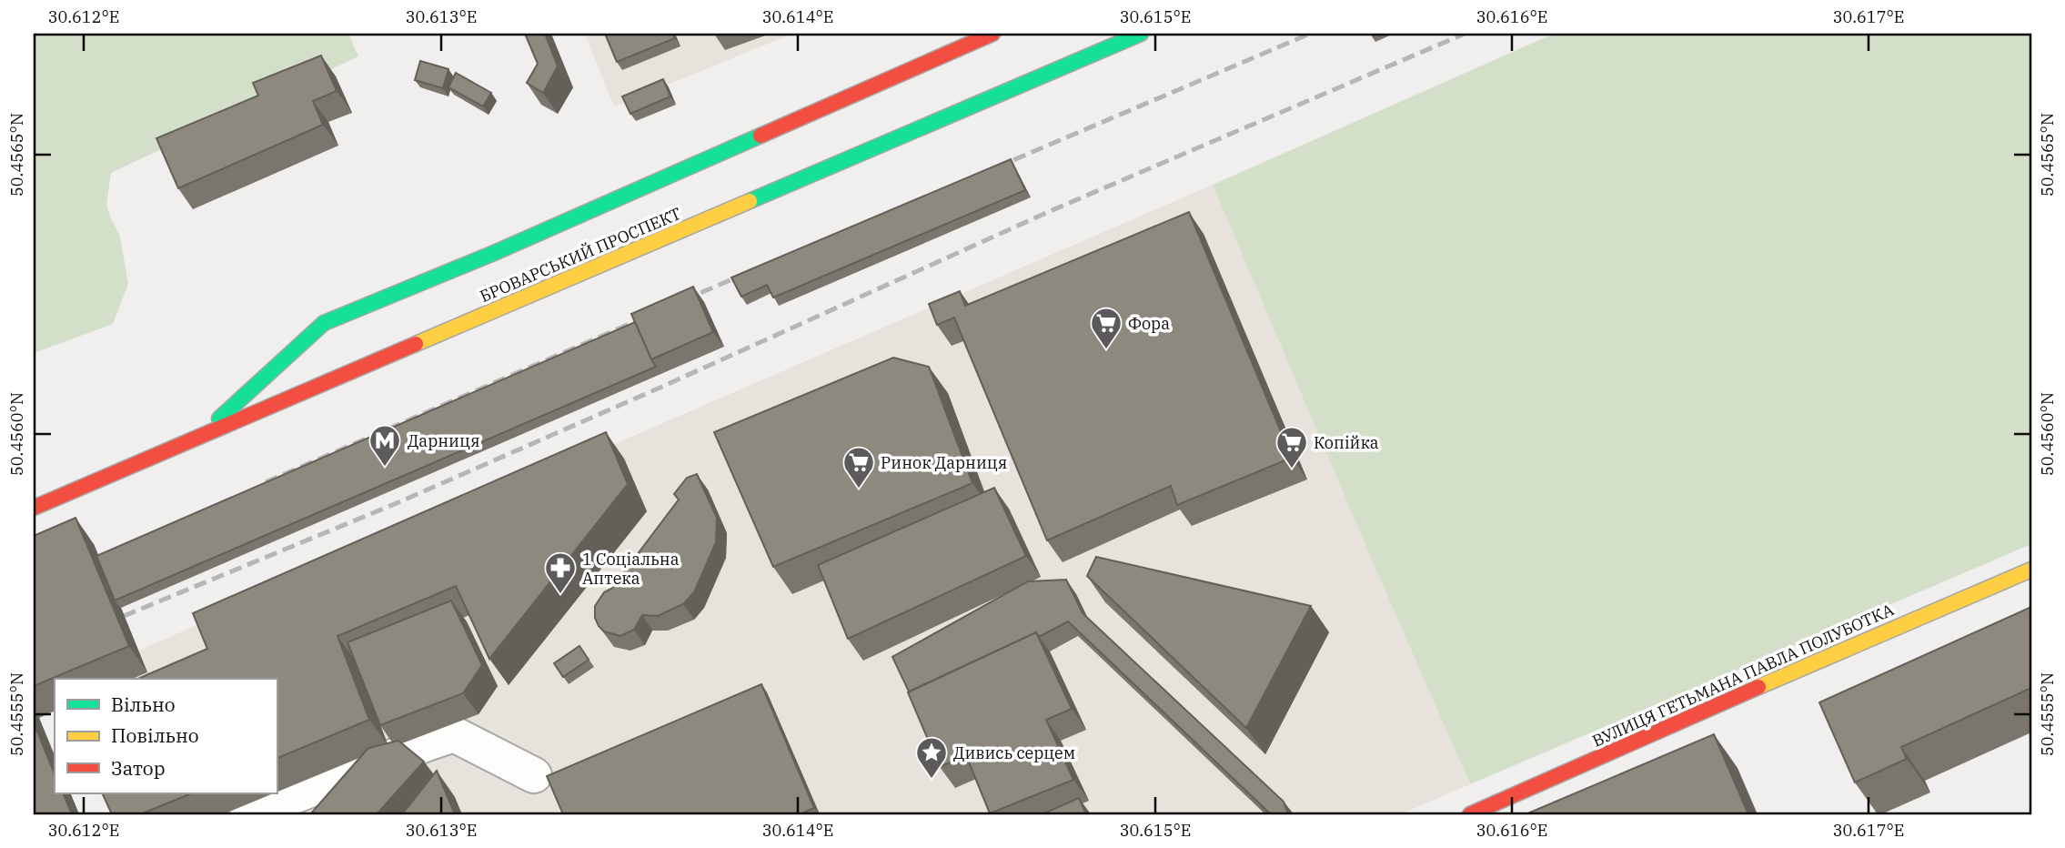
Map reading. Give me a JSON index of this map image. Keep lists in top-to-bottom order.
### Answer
{
  "streets": {
    "main road": ["БРОВАРСЬКИЙ ПРОСПЕКТ", "ВУЛИЦЯ ГЕТЬМАНА ПАВЛА ПОЛУБОТКА"]
  },
  "places": {
    "supermarket": ["Фора", "Копійка", "Ринок Дарниця"],
    "metro station": ["Дарниця"],
    "pharmacy": ["1 Соціальна Аптека"],
    "place": ["Дивись серцем"]
  },
  "legend": ["Вільно", "Повільно", "Затор"],
  "coordinates": [
    "30.612°E",
    "30.613°E",
    "30.614°E",
    "30.615°E",
    "30.616°E",
    "30.617°E",
    "50.4565°N",
    "50.4560°N",
    "50.4555°N"
  ]
}
